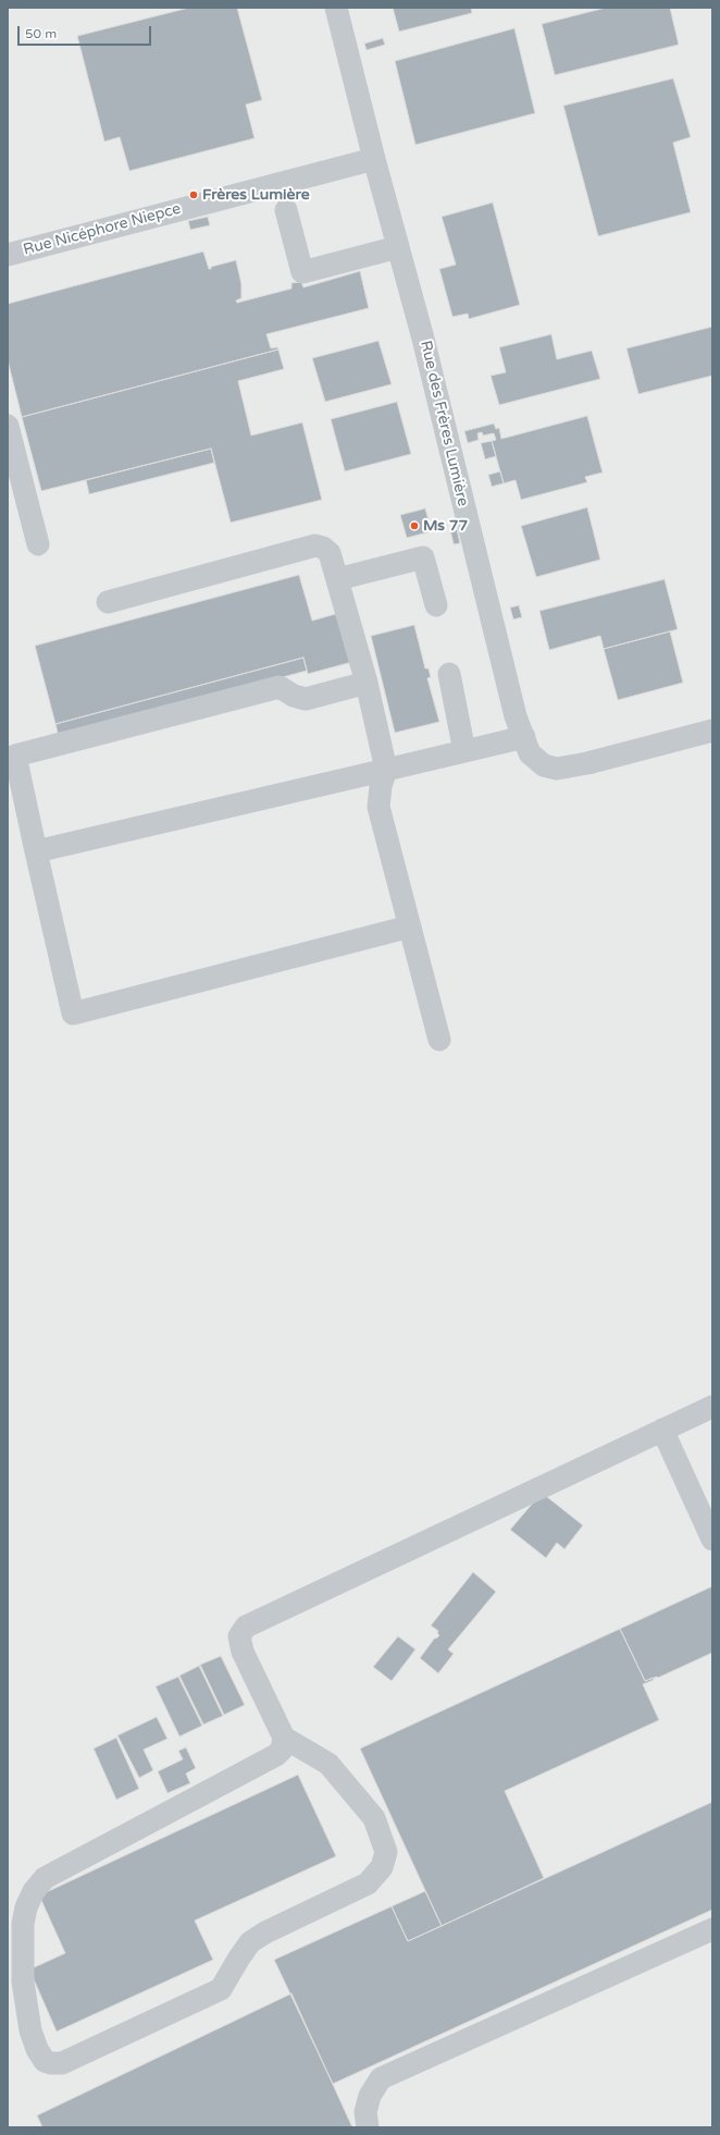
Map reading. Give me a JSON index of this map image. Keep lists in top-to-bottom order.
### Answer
{
  "streets": {
    "street": ["Rue Nicéphore Niepce", "Rue des Frères Lumière"]
  },
  "crossings": [
    ["Rue Nicéphore Niepce", "Rue des Frères Lumière"]
  ],
  "places": ["Frères Lumière", "Ms 77"],
  "scale_bar": "50 m"
}
